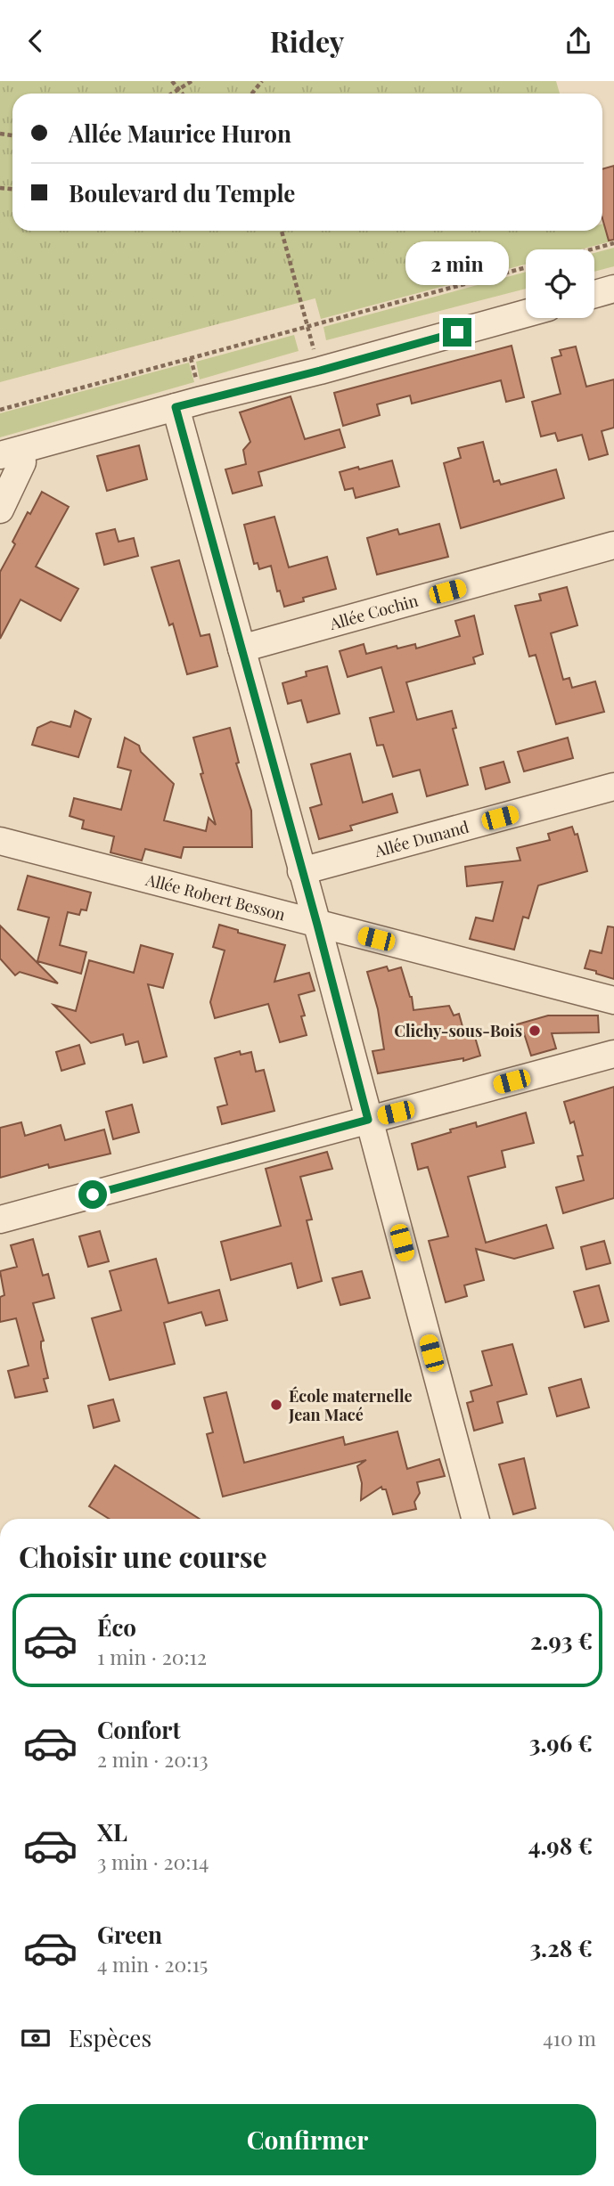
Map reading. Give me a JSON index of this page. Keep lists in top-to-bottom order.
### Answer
{
  "streets": {
    "street": ["Allée Cochin", "Allée Dunand", "Allée Robert Besson"]
  },
  "places": ["Clichy-sous-Bois", "École maternelle Jean Macé"],
  "page": {
    "header": "Ridey",
    "banner": ["Allée Maurice Huron", "Boulevard du Temple"],
    "bubble": "2 min",
    "heading": "Choisir une course",
    "list": [
      {
        "name": "Éco",
        "note": "1 min · 20:12",
        "value": "2.93 €"
      },
      {
        "name": "Confort",
        "note": "2 min · 20:13",
        "value": "3.96 €"
      },
      {
        "name": "XL",
        "note": "3 min · 20:14",
        "value": "4.98 €"
      },
      {
        "name": "Green",
        "note": "4 min · 20:15",
        "value": "3.28 €"
      }
    ],
    "pay": ["Espèces", "410 m"],
    "buttons": "Confirmer"
  }
}
